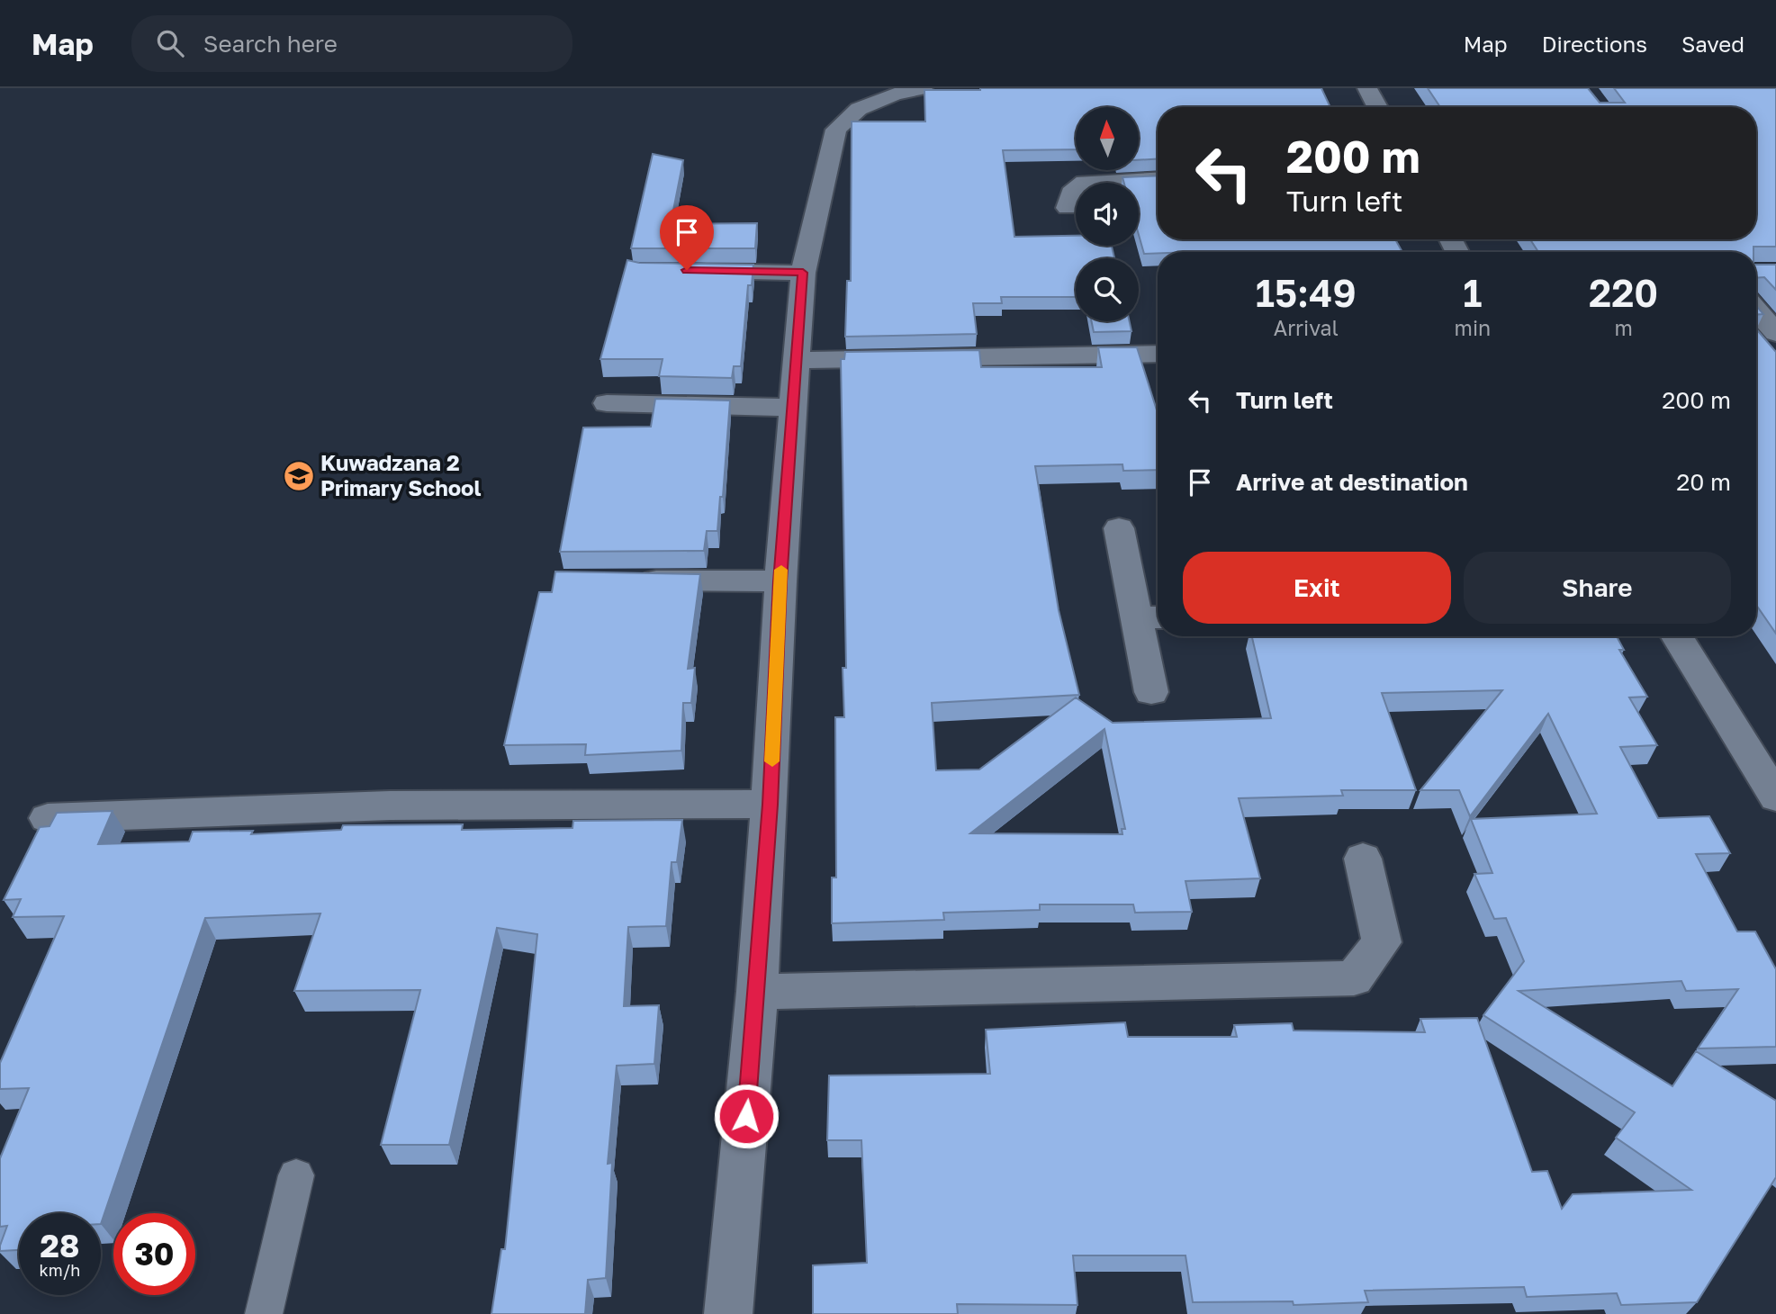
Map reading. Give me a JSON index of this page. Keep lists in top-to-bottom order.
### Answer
{
  "places": {
    "school or university": ["Kuwadzana 2 Primary School"]
  },
  "north": "top",
  "page": {
    "header": "Map",
    "search": "Search here",
    "nav": ["Map", "Directions", "Saved"],
    "turn": ["200 m", "Turn left"],
    "eta": [
      "15:49",
      "Arrival",
      "1",
      "min",
      "220",
      "m"
    ],
    "list": [
      {
        "name": "Turn left",
        "value": "200 m"
      },
      {
        "name": "Arrive at destination",
        "value": "20 m"
      }
    ],
    "buttons": ["Exit", "Share"],
    "speed": "28 km/h",
    "limit": "30"
  }
}
